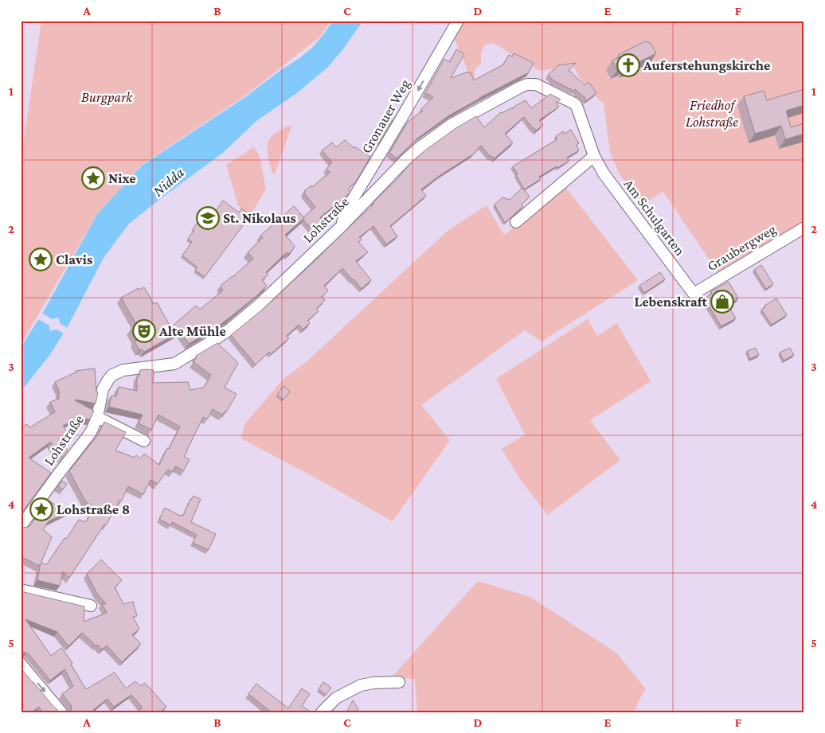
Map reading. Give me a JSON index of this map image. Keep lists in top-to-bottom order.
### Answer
{
  "streets": {
    "street": [
      "Gronauer Weg",
      "Am Schulgarten",
      "Lohstraße",
      "Graubergweg"
    ]
  },
  "crossings": [
    ["Gronauer Weg", "Lohstraße"],
    ["Am Schulgarten", "Lohstraße"],
    ["Am Schulgarten", "Graubergweg"]
  ],
  "one_way": ["Gronauer Weg"],
  "water": ["Nidda"],
  "parks": ["Burgpark", "Friedhof Lohstraße"],
  "places": {
    "church": ["Auferstehungskirche"],
    "place": ["Nixe", "Clavis", "Lohstraße 8"],
    "school or university": ["St. Nikolaus"],
    "shop": ["Lebenskraft"],
    "theatre": ["Alte Mühle"]
  },
  "grid": {
    "columns": [
      "A",
      "B",
      "C",
      "D",
      "E",
      "F"
    ],
    "rows": [
      "1",
      "2",
      "3",
      "4",
      "5"
    ]
  }
}
